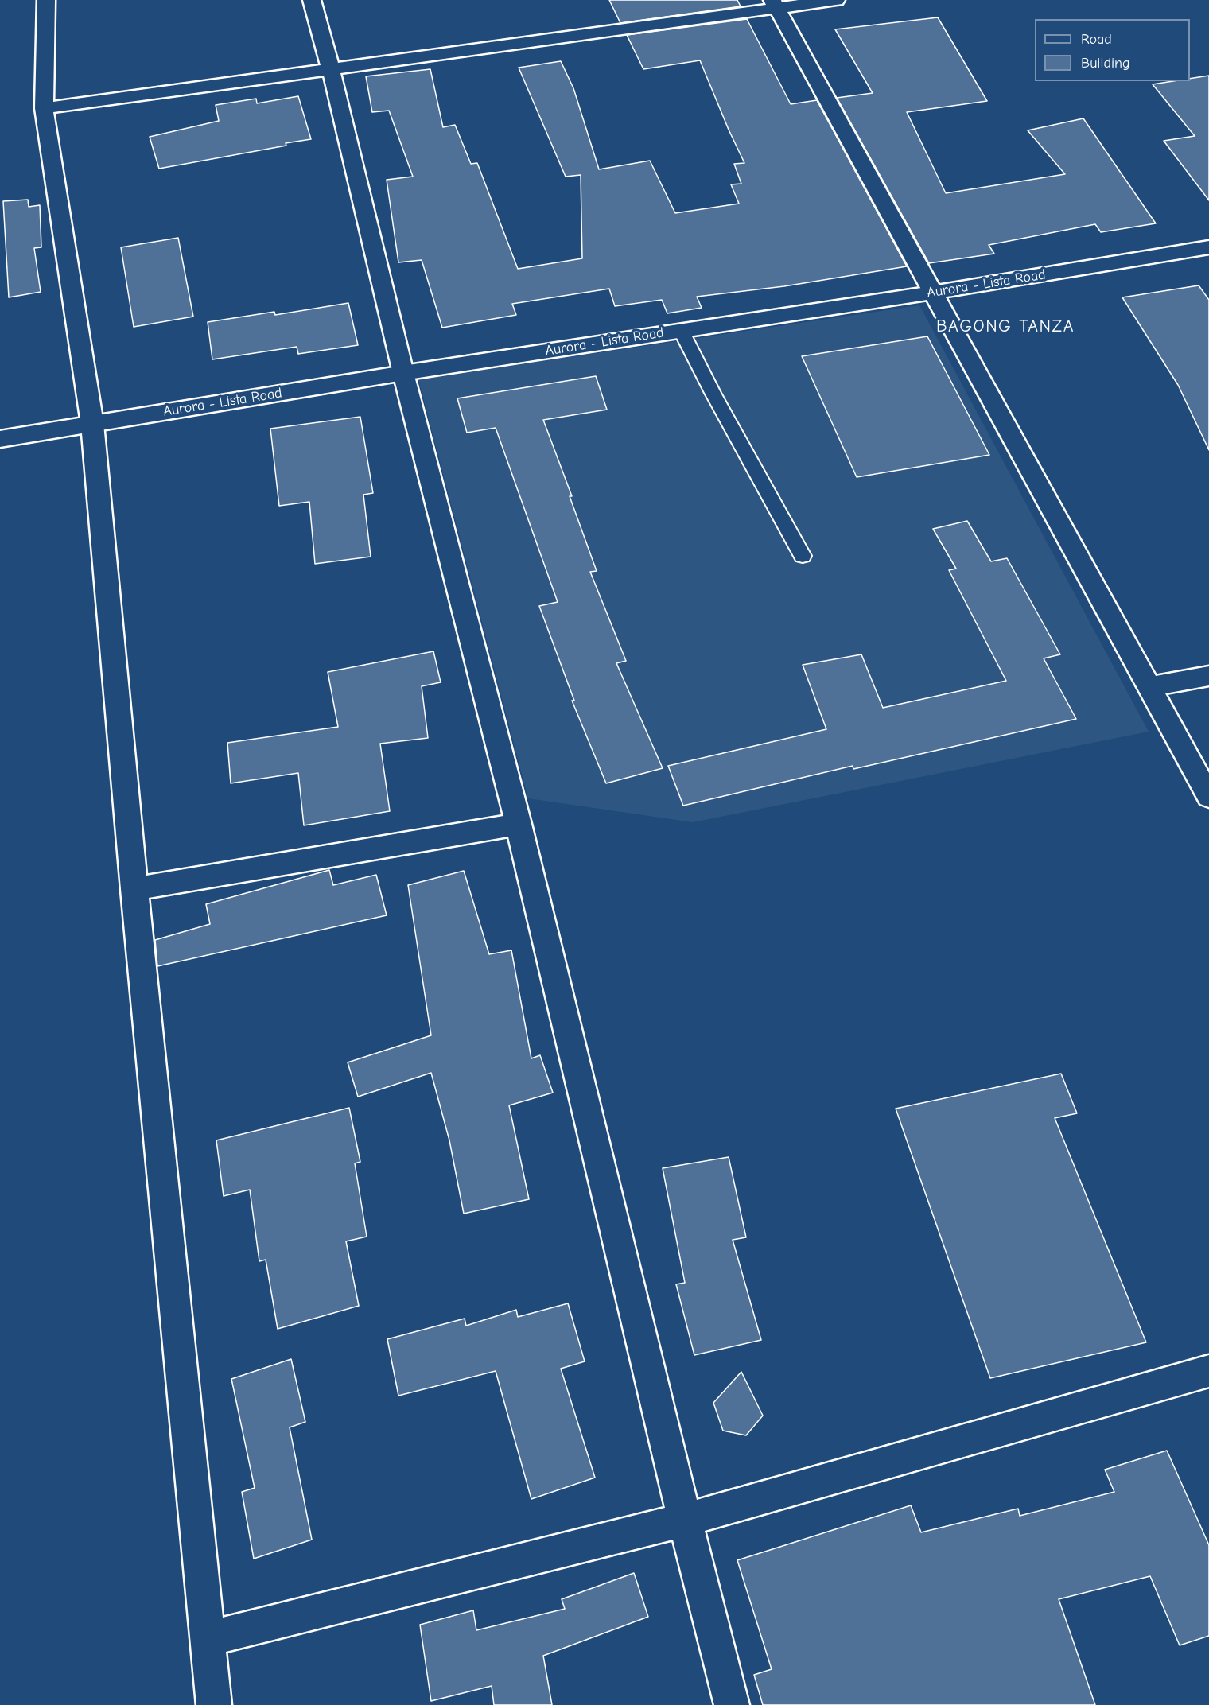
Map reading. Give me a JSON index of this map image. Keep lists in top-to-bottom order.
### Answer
{
  "streets": {
    "street": ["Aurora - Lista Road"]
  },
  "districts": ["BAGONG TANZA"],
  "legend": ["Road", "Building"]
}
